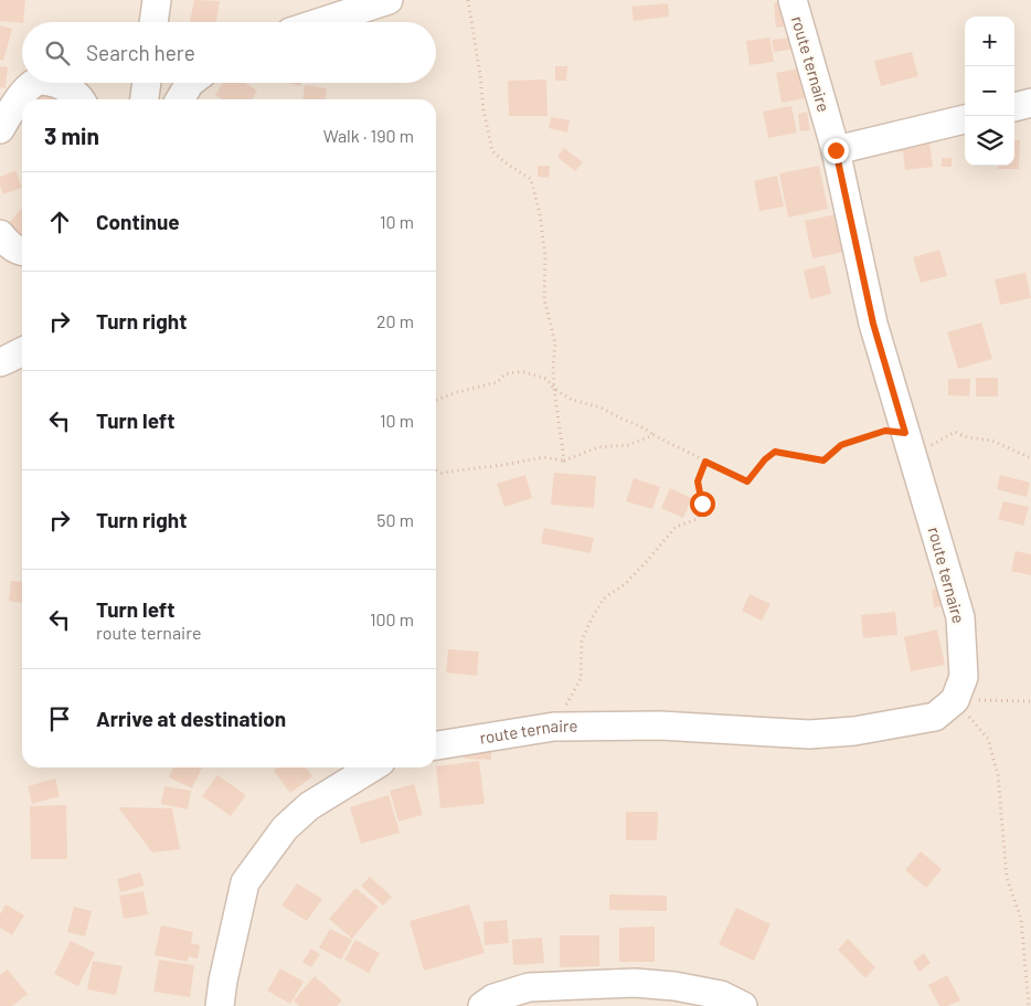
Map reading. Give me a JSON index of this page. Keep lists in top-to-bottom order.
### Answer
{
  "streets": {
    "street": ["route ternaire"]
  },
  "page": {
    "map_buttons": ["+", "−"],
    "search": "Search here",
    "heading": ["3 min", "Walk · 190 m"],
    "list": [
      ["Continue", "10 m"],
      ["Turn right", "20 m"],
      ["Turn left", "10 m"],
      ["Turn right", "50 m"],
      ["Turn left", "route ternaire", "100 m"],
      "Arrive at destination"
    ]
  }
}
